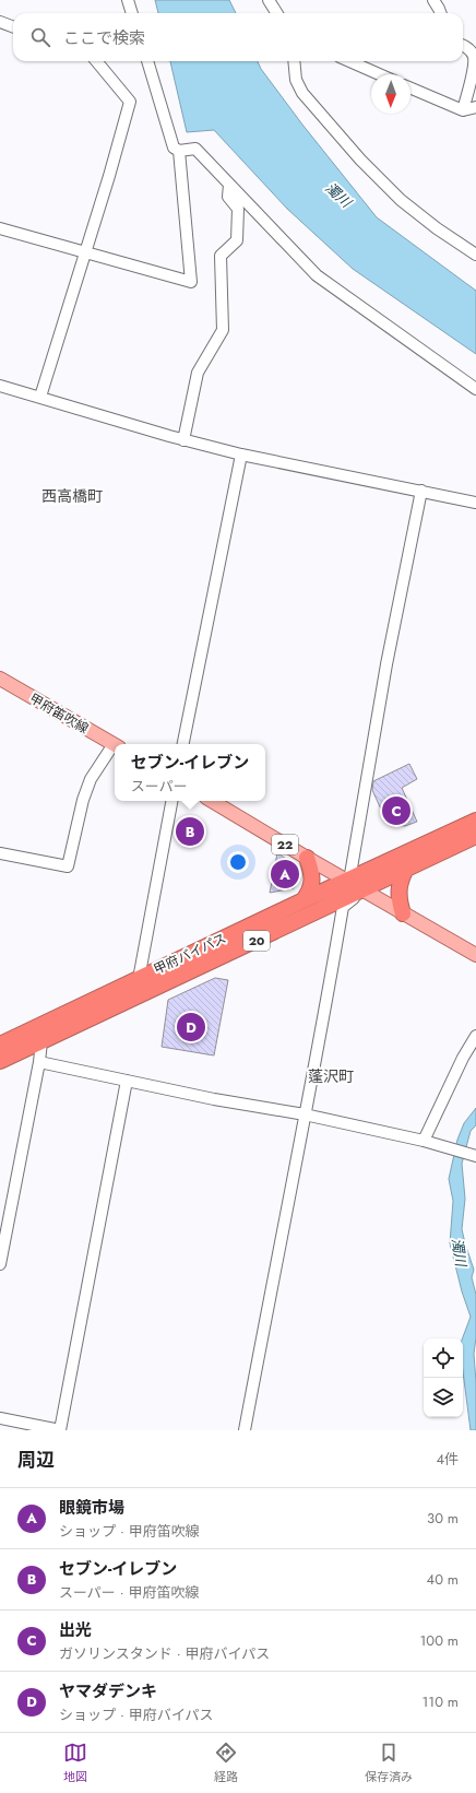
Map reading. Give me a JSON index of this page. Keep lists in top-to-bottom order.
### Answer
{
  "streets": {
    "highway": ["20", "甲府バイパス"],
    "main road": ["甲府笛吹線", "22"]
  },
  "crossings": [
    ["22", "甲府バイパス"]
  ],
  "districts": ["西高橋町", "蓬沢町"],
  "water": ["濁川"],
  "north": "bottom",
  "page": {
    "search": "ここで検索",
    "popup": ["セブン-イレブン", "スーパー"],
    "pins": [
      "C",
      "B",
      "A",
      "D"
    ],
    "heading": ["周辺", "4件"],
    "list": [
      {
        "mark": "A",
        "name": "眼鏡市場",
        "note": "ショップ · 甲府笛吹線",
        "value": "30 m"
      },
      {
        "mark": "B",
        "name": "セブン-イレブン",
        "note": "スーパー · 甲府笛吹線",
        "value": "40 m"
      },
      {
        "mark": "C",
        "name": "出光",
        "note": "ガソリンスタンド · 甲府バイパス",
        "value": "100 m"
      },
      {
        "mark": "D",
        "name": "ヤマダデンキ",
        "note": "ショップ · 甲府バイパス",
        "value": "110 m"
      }
    ],
    "nav": ["地図", "経路", "保存済み"]
  }
}
